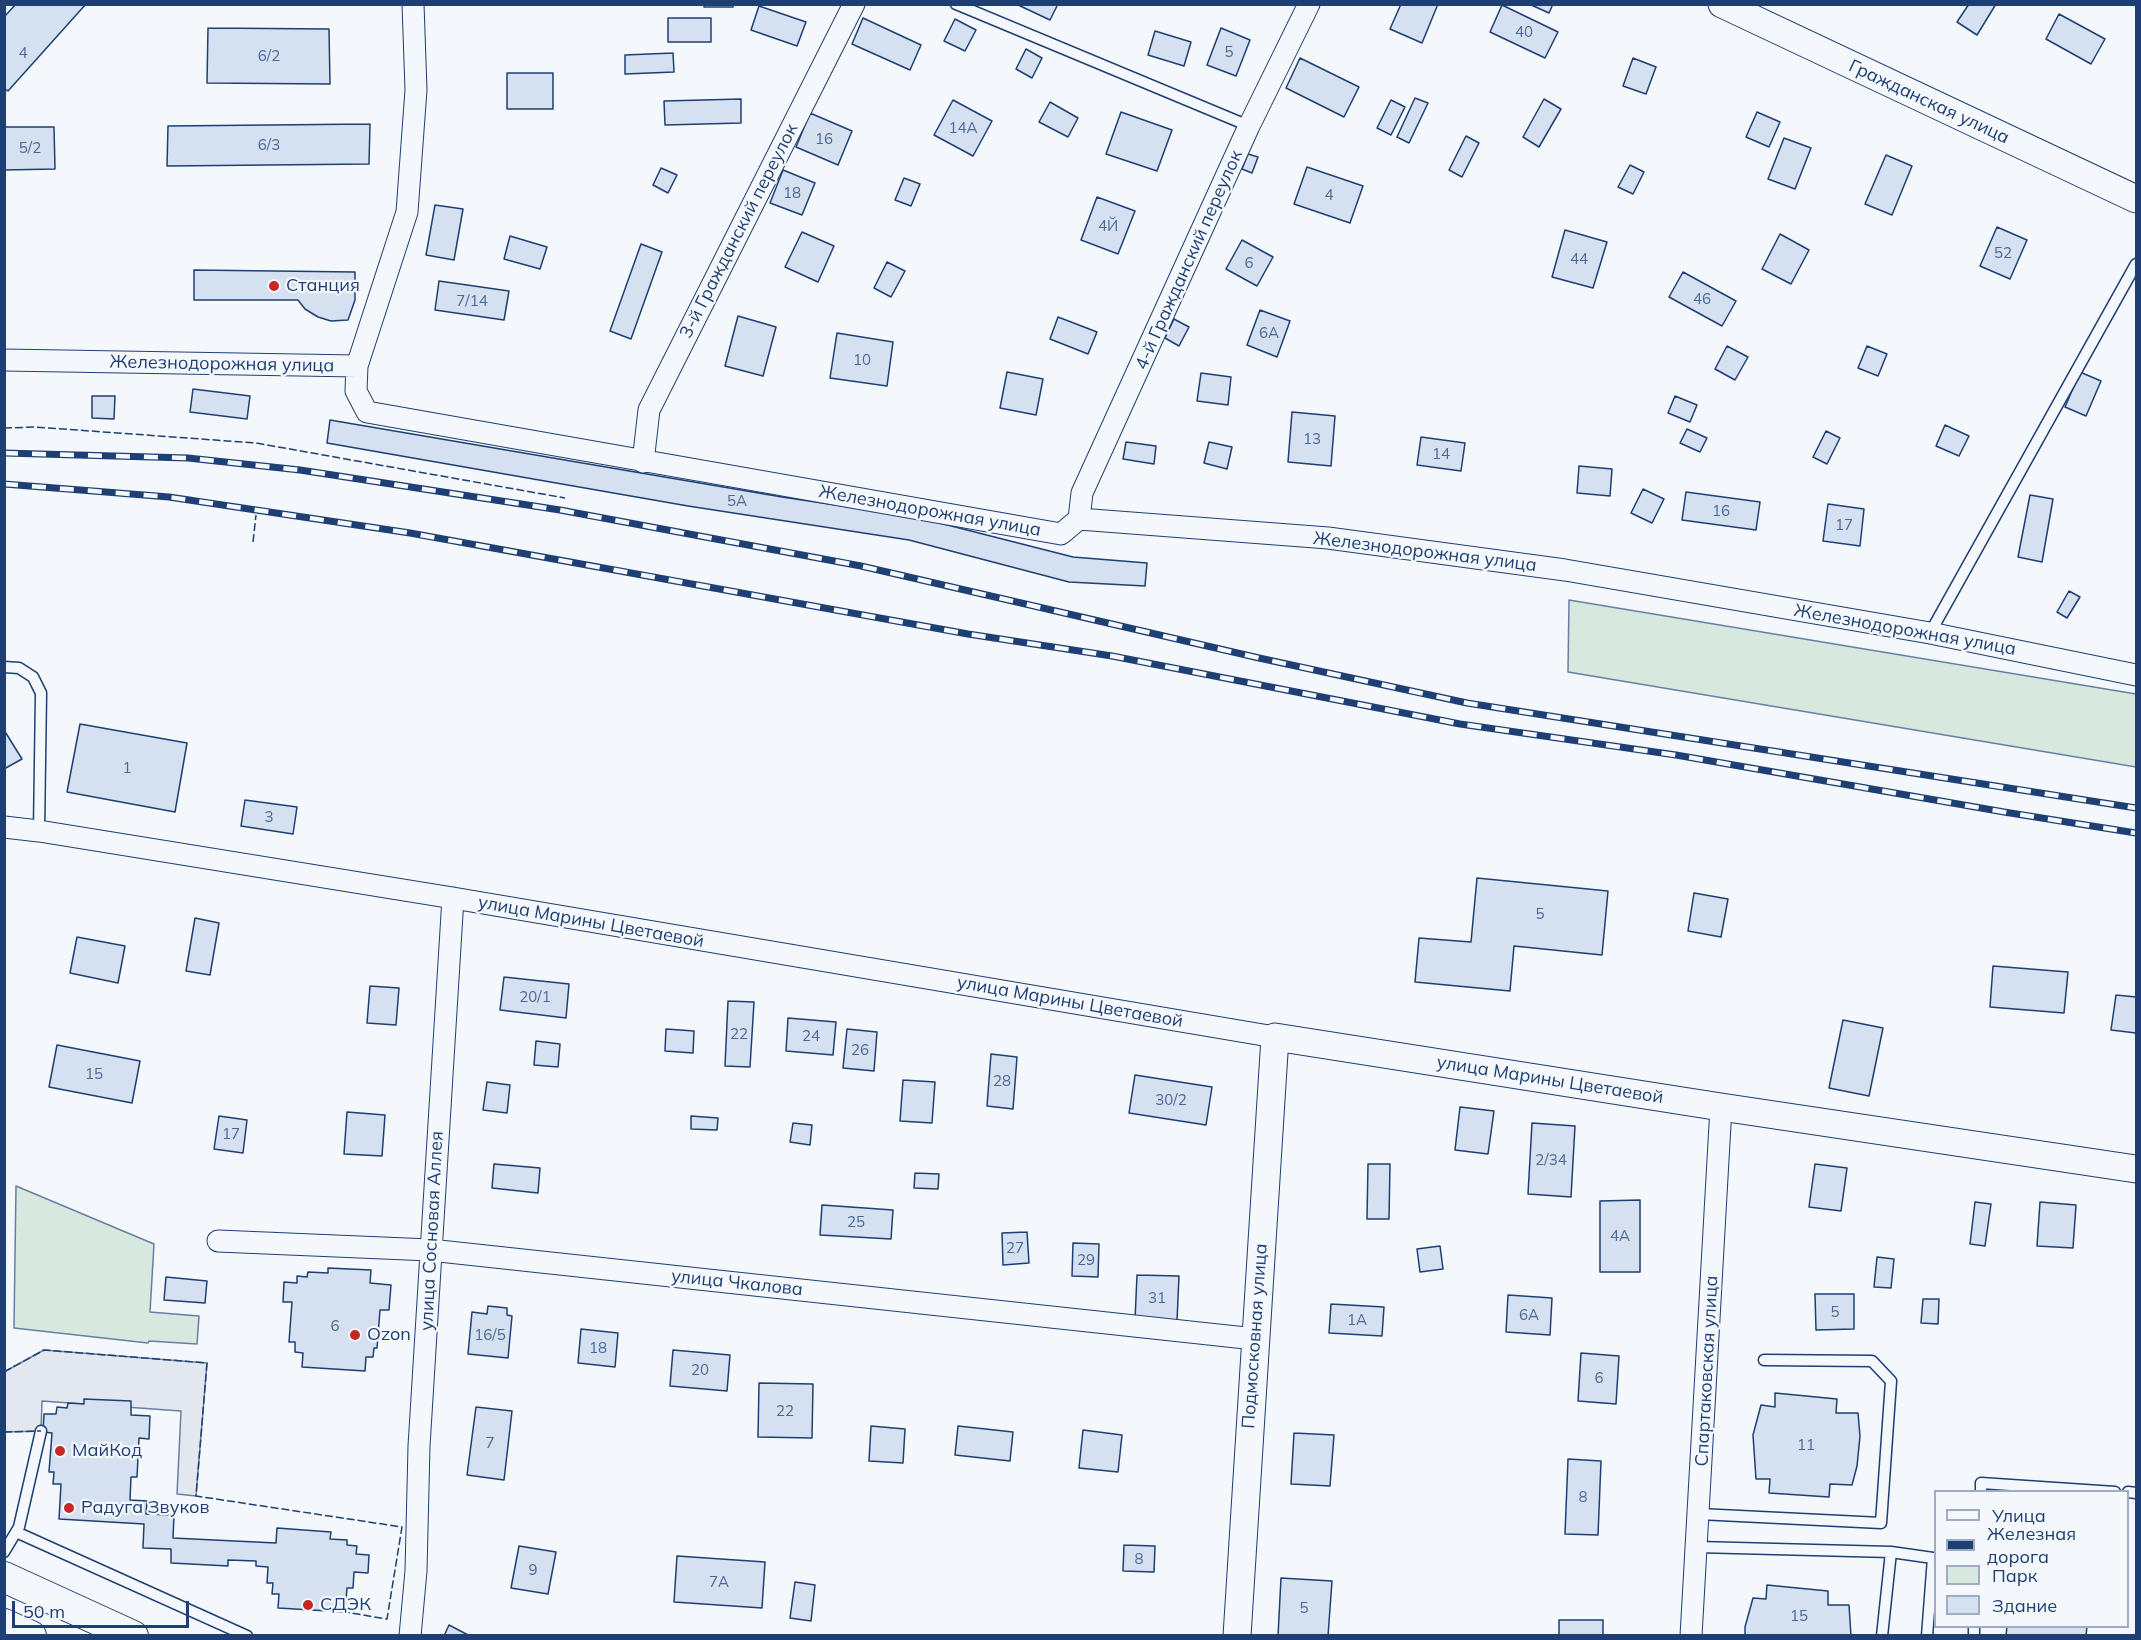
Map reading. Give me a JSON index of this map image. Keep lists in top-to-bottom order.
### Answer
{
  "streets": {
    "street": [
      "Гражданская улица",
      "3-й Гражданский переулок",
      "4-й Гражданский переулок",
      "Железнодорожная улица",
      "улица Марины Цветаевой",
      "улица Сосновая Аллея",
      "улица Чкалова",
      "Подмосковная улица",
      "Спартаковская улица"
    ]
  },
  "crossings": [
    ["3-й Гражданский переулок", "Железнодорожная улица"],
    ["4-й Гражданский переулок", "Железнодорожная улица"],
    ["улица Марины Цветаевой", "улица Сосновая Аллея"],
    ["улица Марины Цветаевой", "Подмосковная улица"],
    ["улица Марины Цветаевой", "Спартаковская улица"],
    ["улица Сосновая Аллея", "улица Чкалова"],
    ["улица Чкалова", "Подмосковная улица"]
  ],
  "places": [
    "Станция",
    "Ozon",
    "МайКод",
    "Радуга Звуков",
    "СДЭК"
  ],
  "house_numbers": [
    "40",
    "5",
    "4",
    "6/2",
    "14А",
    "16",
    "6/3",
    "5/2",
    "18",
    "4",
    "4Й",
    "52",
    "44",
    "6",
    "46",
    "7/14",
    "6А",
    "10",
    "13",
    "14",
    "5А",
    "16",
    "17",
    "1",
    "3",
    "5",
    "20/1",
    "22",
    "24",
    "26",
    "15",
    "28",
    "30/2",
    "17",
    "2/34",
    "25",
    "4А",
    "27",
    "29",
    "31",
    "5",
    "6А",
    "1А",
    "6",
    "16/5",
    "18",
    "20",
    "6",
    "22",
    "7",
    "11",
    "8",
    "8",
    "9",
    "7А",
    "5",
    "15"
  ],
  "legend": [
    "Улица",
    "Железная дорога",
    "Парк",
    "Здание"
  ],
  "scale_bar": "50 m"
}
